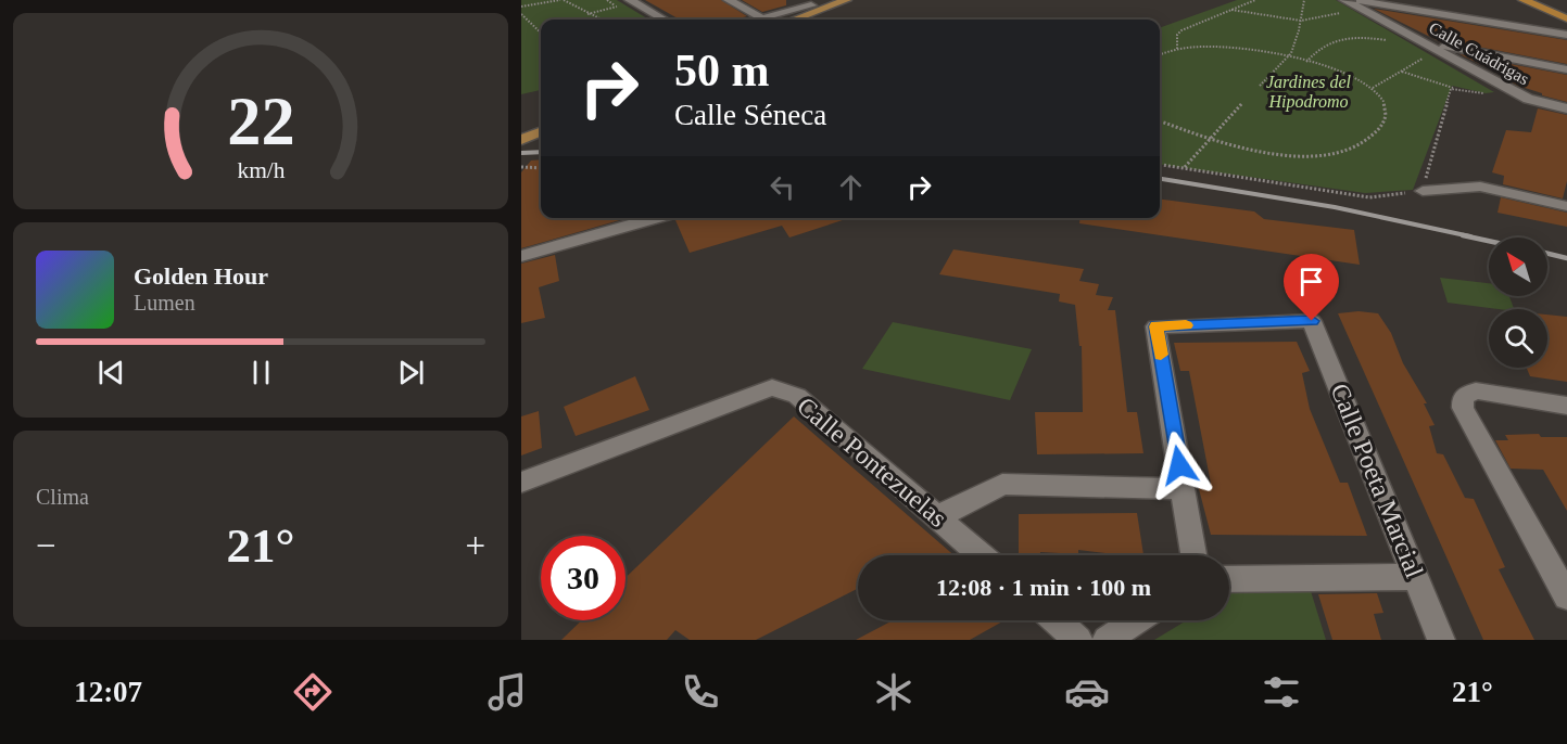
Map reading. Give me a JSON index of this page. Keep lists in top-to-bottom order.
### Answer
{
  "streets": {
    "street": ["Calle Cuádrigas", "Calle Pontezuelas", "Calle Poeta Marcial"]
  },
  "parks": ["Jardines del Hipodromo"],
  "north": "top left",
  "page": {
    "turn": ["50 m", "Calle Séneca"],
    "song": ["Golden Hour", "Lumen"],
    "tile": "Clima",
    "heat": ["−", "21°", "+"],
    "limit": "30",
    "trip": "12:08 · 1 min · 100 m",
    "tabs": ["12:07", "21°"],
    "gauge": ["22", "km/h"]
  }
}
